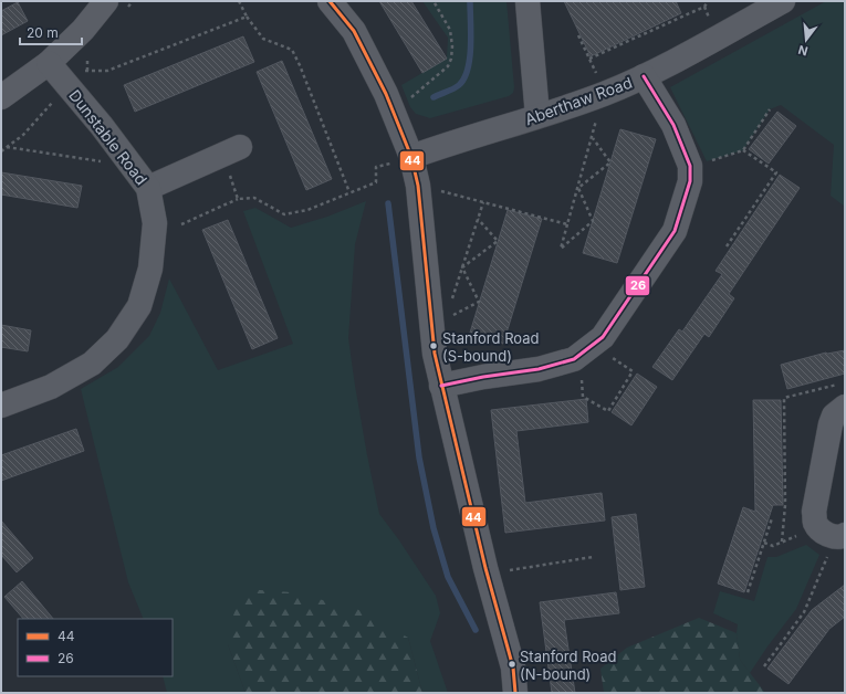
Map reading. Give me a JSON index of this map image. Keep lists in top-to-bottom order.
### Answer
{
  "streets": {
    "street": ["Aberthaw Road", "Dunstable Road"]
  },
  "places": ["Stanford Road (S-bound)", "Stanford Road (N-bound)"],
  "lines": ["transit line 44", "transit line 26"],
  "legend": ["44", "26"],
  "scale_bar": "20 m",
  "north": "bottom"
}
